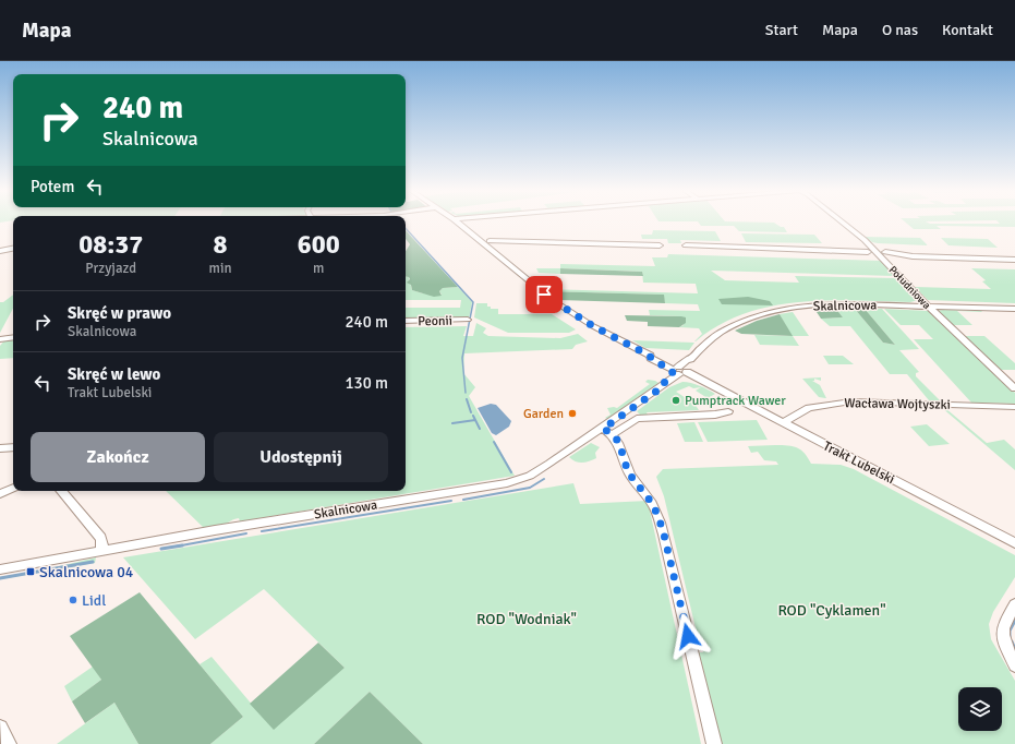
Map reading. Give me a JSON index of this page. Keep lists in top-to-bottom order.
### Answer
{
  "streets": {
    "street": [
      "Południowa",
      "Skalnicowa",
      "Peonii",
      "Wacława Wojtyszki",
      "Trakt Lubelski"
    ]
  },
  "crossings": [
    ["Południowa", "Skalnicowa"],
    ["Skalnicowa", "Trakt Lubelski"],
    ["Wacława Wojtyszki", "Trakt Lubelski"]
  ],
  "parks": ["ROD \"Cyklamen\"", "ROD \"Wodniak\""],
  "places": {
    "other": ["Pumptrack Wawer", "Garden", "Lidl"],
    "transit": ["Skalnicowa 04"]
  },
  "page": {
    "header": "Mapa",
    "nav": [
      "Start",
      "Mapa",
      "O nas",
      "Kontakt"
    ],
    "turn": ["240 m", "Skalnicowa"],
    "then": "Potem",
    "eta": [
      "08:37",
      "Przyjazd",
      "8",
      "min",
      "600",
      "m"
    ],
    "list": [
      {
        "name": "Skręć w prawo",
        "note": "Skalnicowa",
        "value": "240 m"
      },
      {
        "name": "Skręć w lewo",
        "note": "Trakt Lubelski",
        "value": "130 m"
      }
    ],
    "buttons": ["Zakończ", "Udostępnij"]
  }
}
